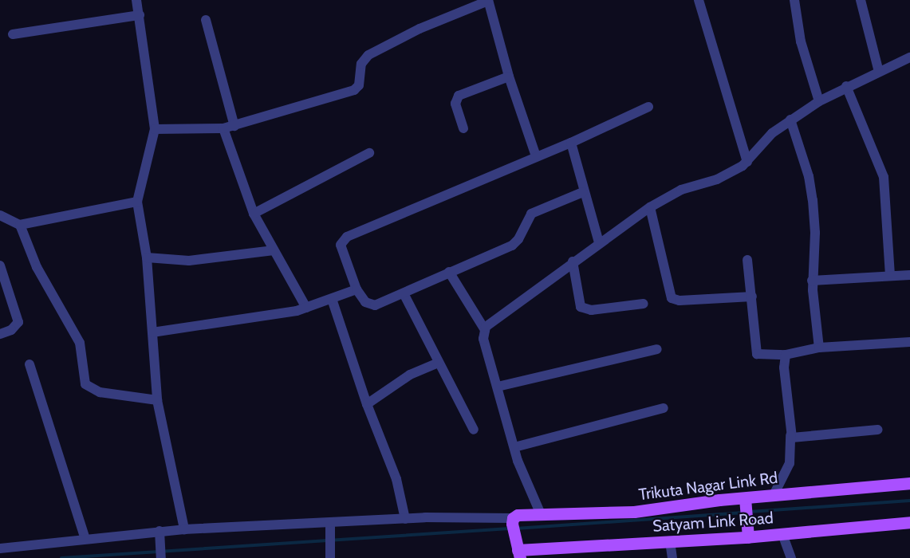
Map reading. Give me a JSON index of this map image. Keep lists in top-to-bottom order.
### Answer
{
  "streets": {
    "main road": ["Trikuta Nagar Link Rd", "Satyam Link Road"]
  }
}
